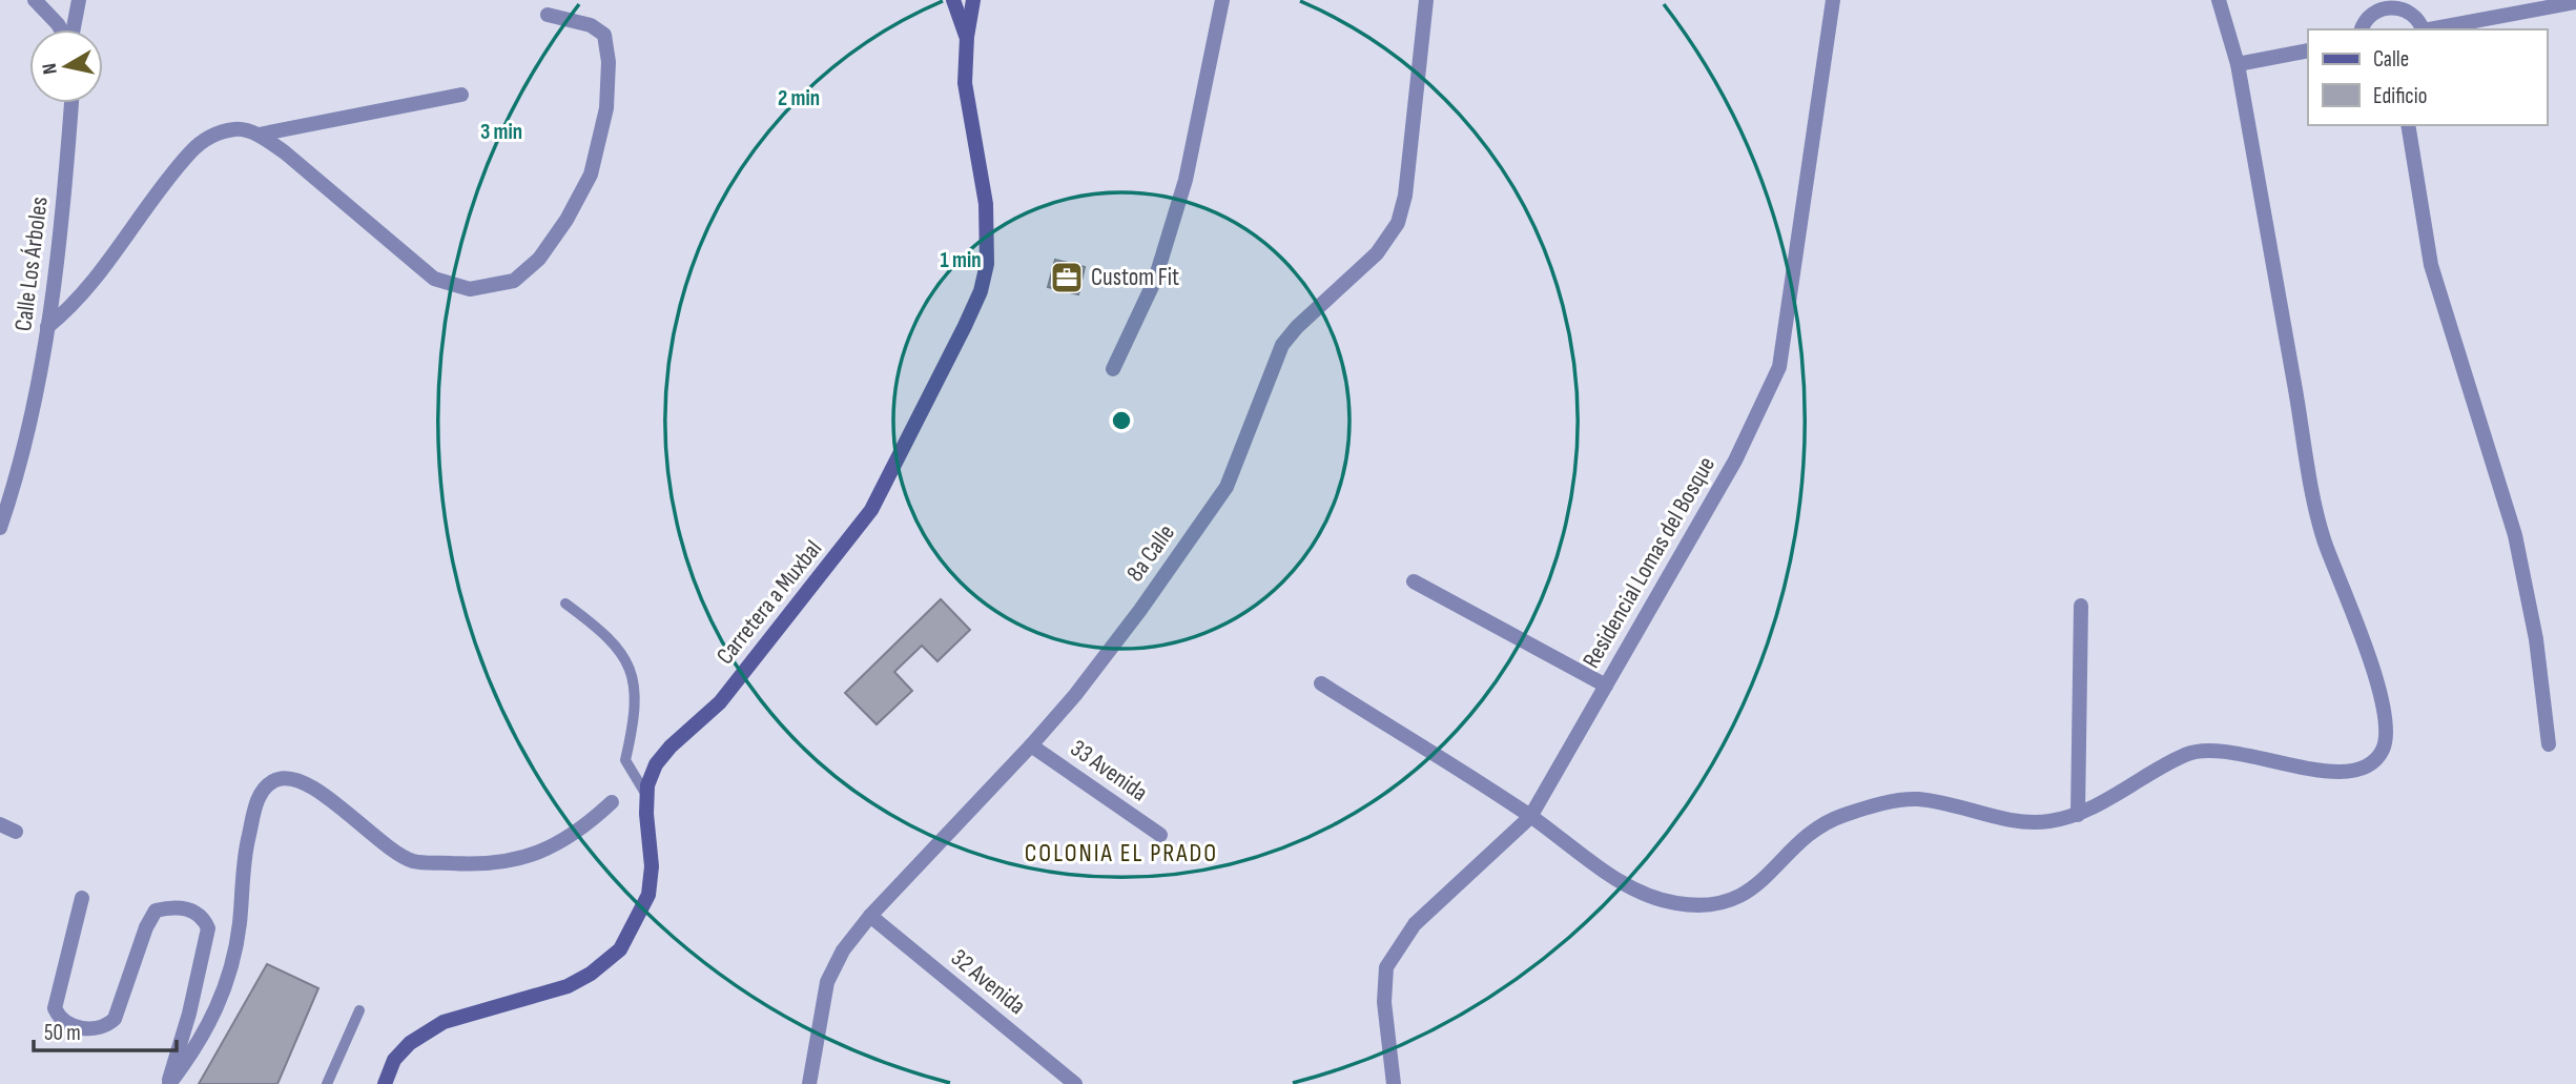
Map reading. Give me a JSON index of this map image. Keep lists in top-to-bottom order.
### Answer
{
  "streets": {
    "main road": ["Carretera a Muxbal"],
    "street": [
      "Calle Los Árboles",
      "8a Calle",
      "Residencial Lomas del Bosque",
      "33 Avenida",
      "32 Avenida"
    ]
  },
  "crossings": [
    ["8a Calle", "33 Avenida"],
    ["8a Calle", "32 Avenida"]
  ],
  "districts": ["COLONIA EL PRADO"],
  "places": {
    "office": ["Custom Fit"]
  },
  "legend": ["Calle", "Edificio"],
  "scale_bar": "50 m",
  "north": "left",
  "rings": ["2 min", "3 min", "1 min"]
}
